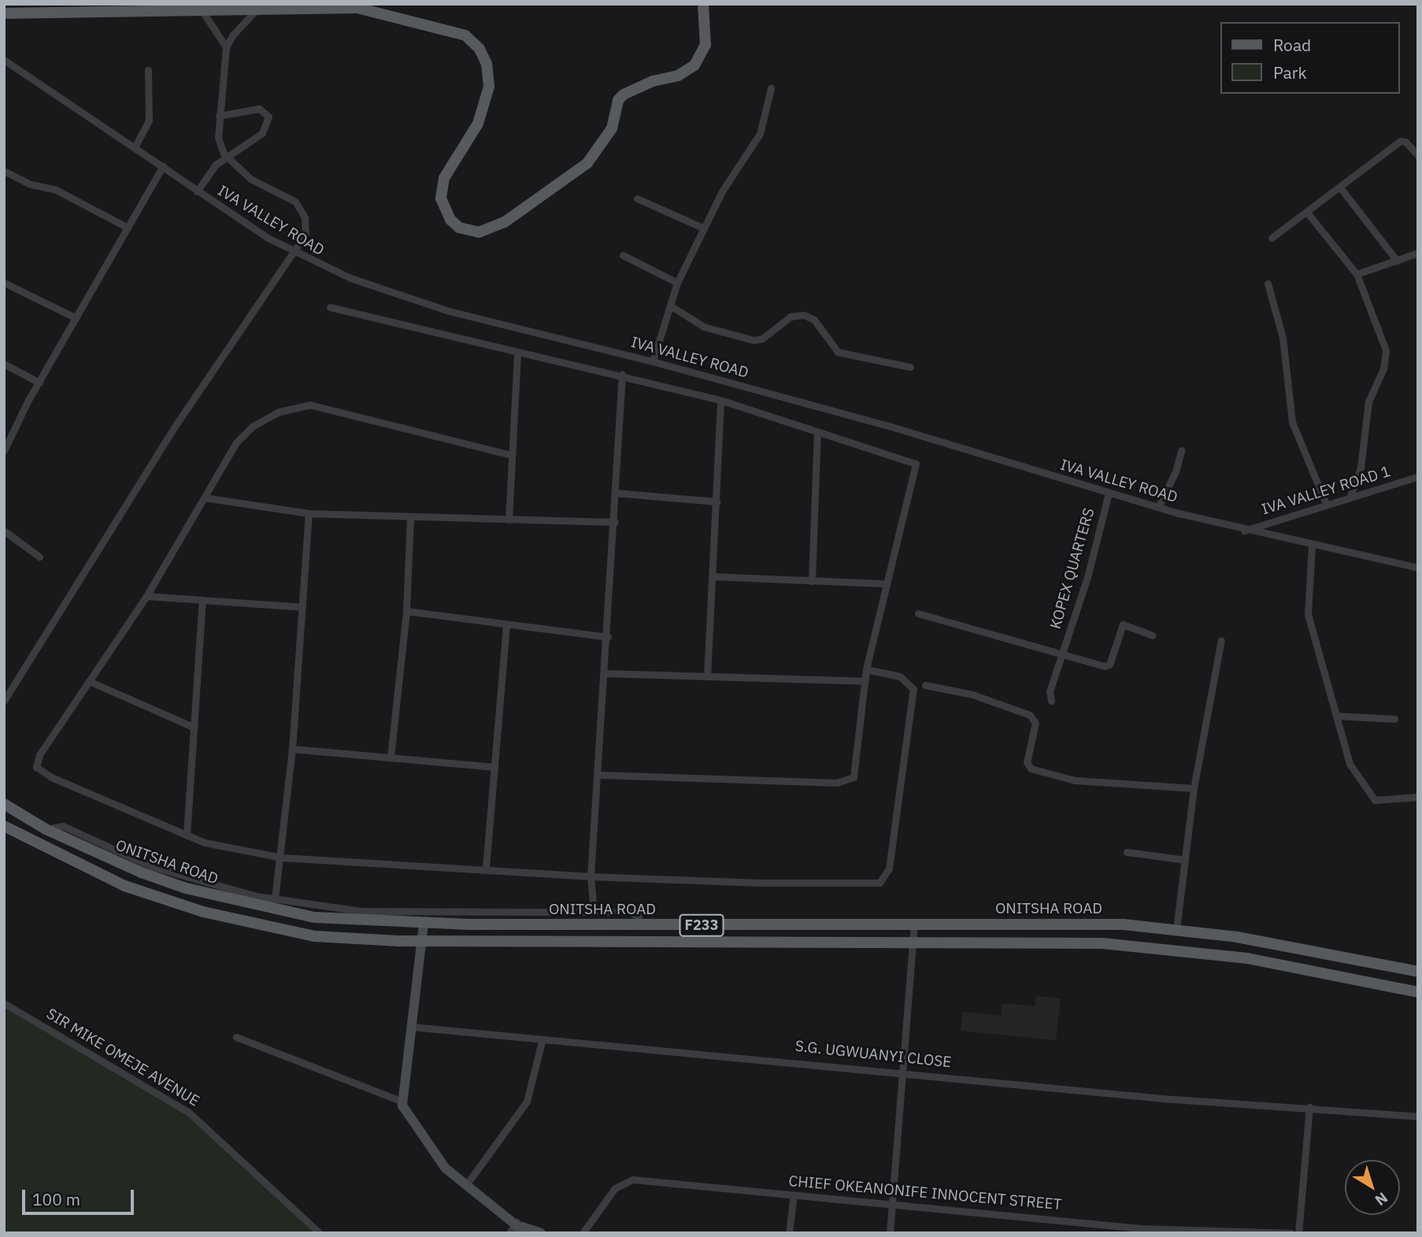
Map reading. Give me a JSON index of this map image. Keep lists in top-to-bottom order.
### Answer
{
  "streets": {
    "main road": ["ONITSHA ROAD", "F233"],
    "street": [
      "IVA VALLEY ROAD",
      "IVA VALLEY ROAD 1",
      "KOPEX QUARTERS",
      "S.G. UGWUANYI CLOSE",
      "SIR MIKE OMEJE AVENUE",
      "CHIEF OKEANONIFE INNOCENT STREET"
    ]
  },
  "crossings": [
    ["IVA VALLEY ROAD", "IVA VALLEY ROAD 1"],
    ["IVA VALLEY ROAD", "KOPEX QUARTERS"]
  ],
  "legend": ["Road", "Park"],
  "scale_bar": "100 m",
  "north": "bottom right"
}
